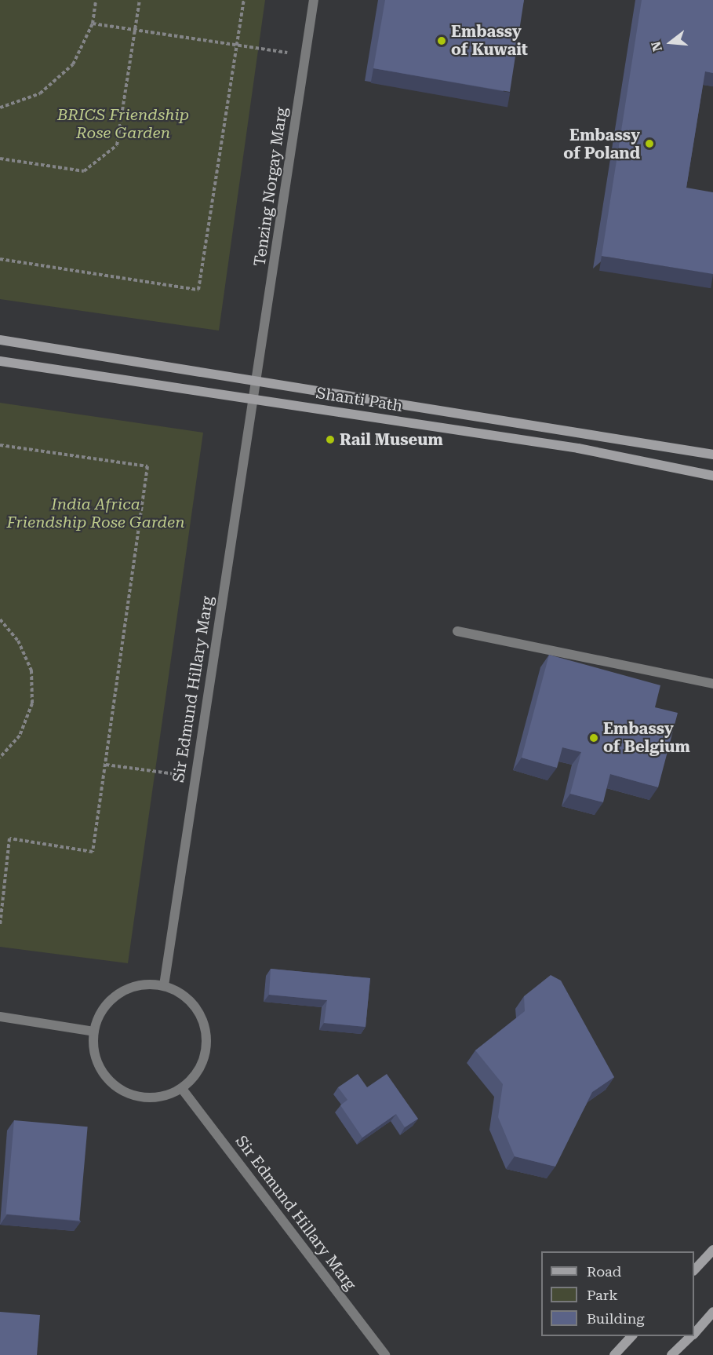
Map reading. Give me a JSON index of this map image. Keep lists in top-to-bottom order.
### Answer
{
  "streets": {
    "main road": ["Shanti Path"],
    "street": ["Tenzing Norgay Marg", "Sir Edmund Hillary Marg"]
  },
  "crossings": [
    ["Tenzing Norgay Marg", "Shanti Path"],
    ["Tenzing Norgay Marg", "Sir Edmund Hillary Marg"],
    ["Shanti Path", "Sir Edmund Hillary Marg"]
  ],
  "parks": ["BRICS Friendship Rose Garden", "India Africa Friendship Rose Garden"],
  "places": [
    "Embassy of Kuwait",
    "Embassy of Poland",
    "Rail Museum",
    "Embassy of Belgium"
  ],
  "legend": ["Road", "Park", "Building"],
  "north": "left"
}
